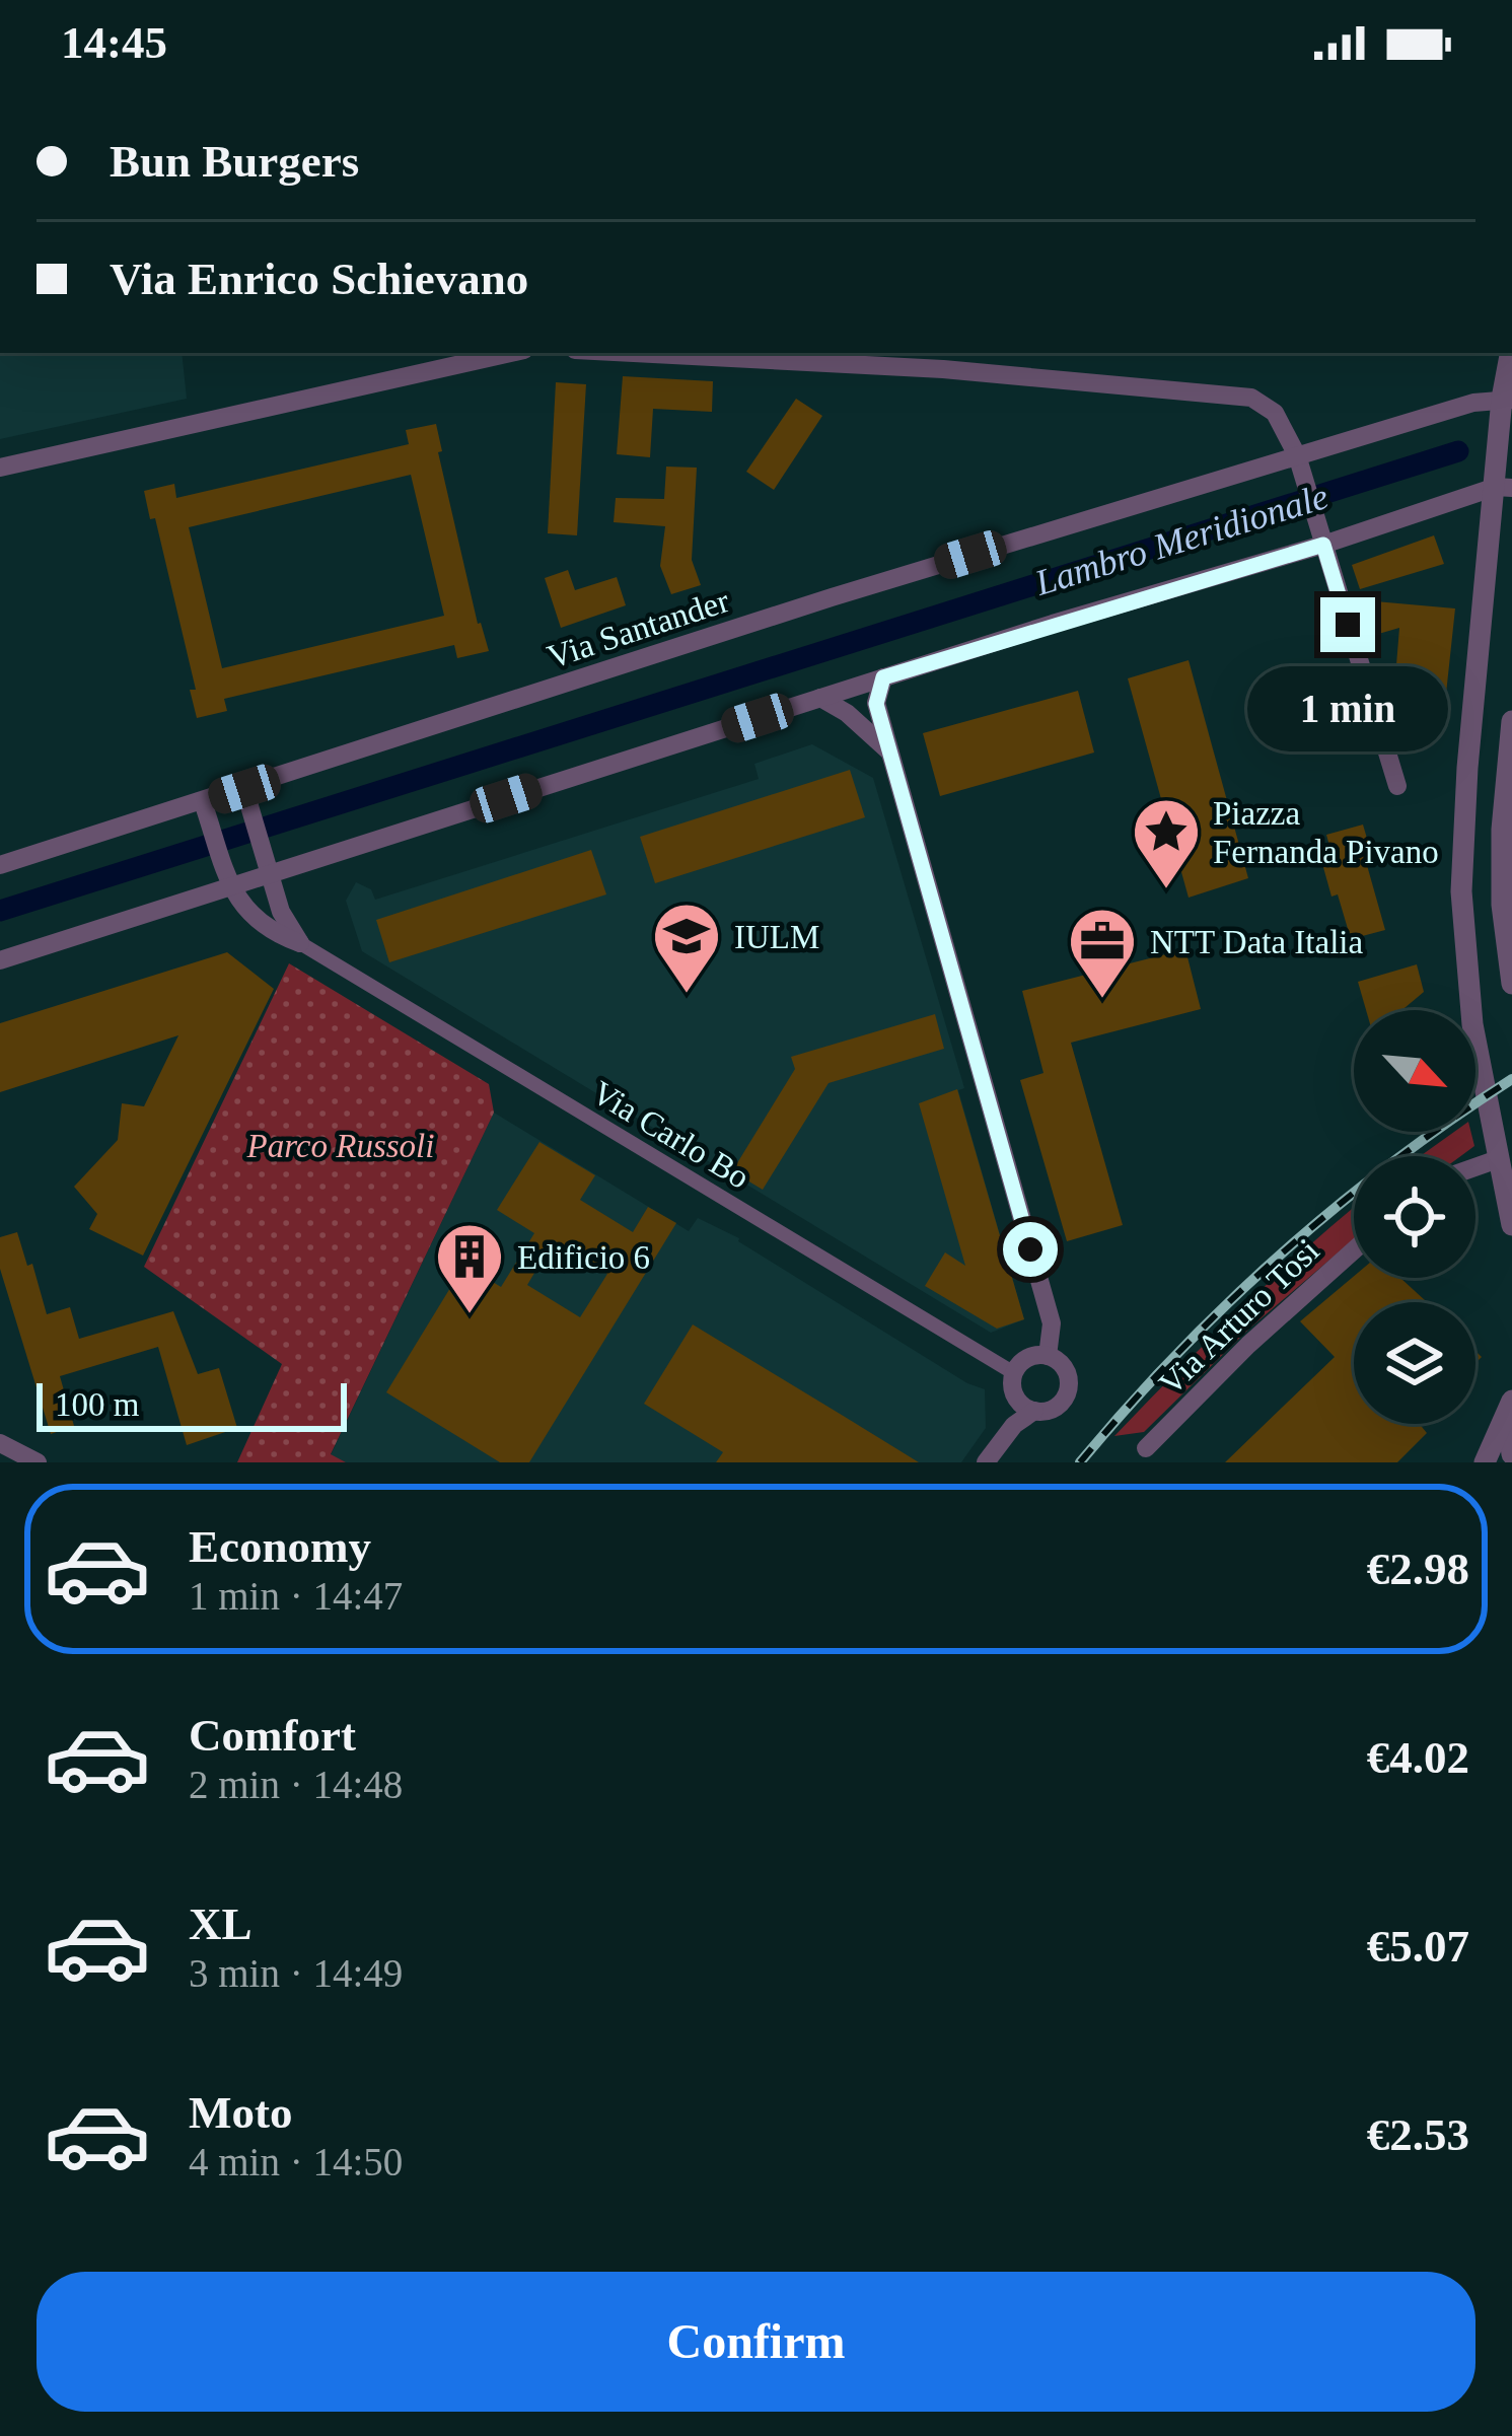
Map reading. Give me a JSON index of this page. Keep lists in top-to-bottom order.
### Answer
{
  "streets": {
    "street": ["Via Santander", "Via Carlo Bo", "Via Arturo Tosi"]
  },
  "water": ["Lambro Meridionale"],
  "parks": ["Parco Russoli"],
  "places": {
    "place": ["Piazza Fernanda Pivano"],
    "school or university": ["IULM"],
    "office": ["NTT Data Italia"],
    "building": ["Edificio 6"]
  },
  "scale_bar": "100 m",
  "north": "bottom right",
  "page": {
    "status": "14:45",
    "banner": ["Bun Burgers", "Via Enrico Schievano"],
    "bubble": "1 min",
    "scale": "100 m",
    "list": [
      {
        "name": "Economy",
        "note": "1 min · 14:47",
        "value": "€2.98"
      },
      {
        "name": "Comfort",
        "note": "2 min · 14:48",
        "value": "€4.02"
      },
      {
        "name": "XL",
        "note": "3 min · 14:49",
        "value": "€5.07"
      },
      {
        "name": "Moto",
        "note": "4 min · 14:50",
        "value": "€2.53"
      }
    ],
    "buttons": "Confirm"
  }
}
